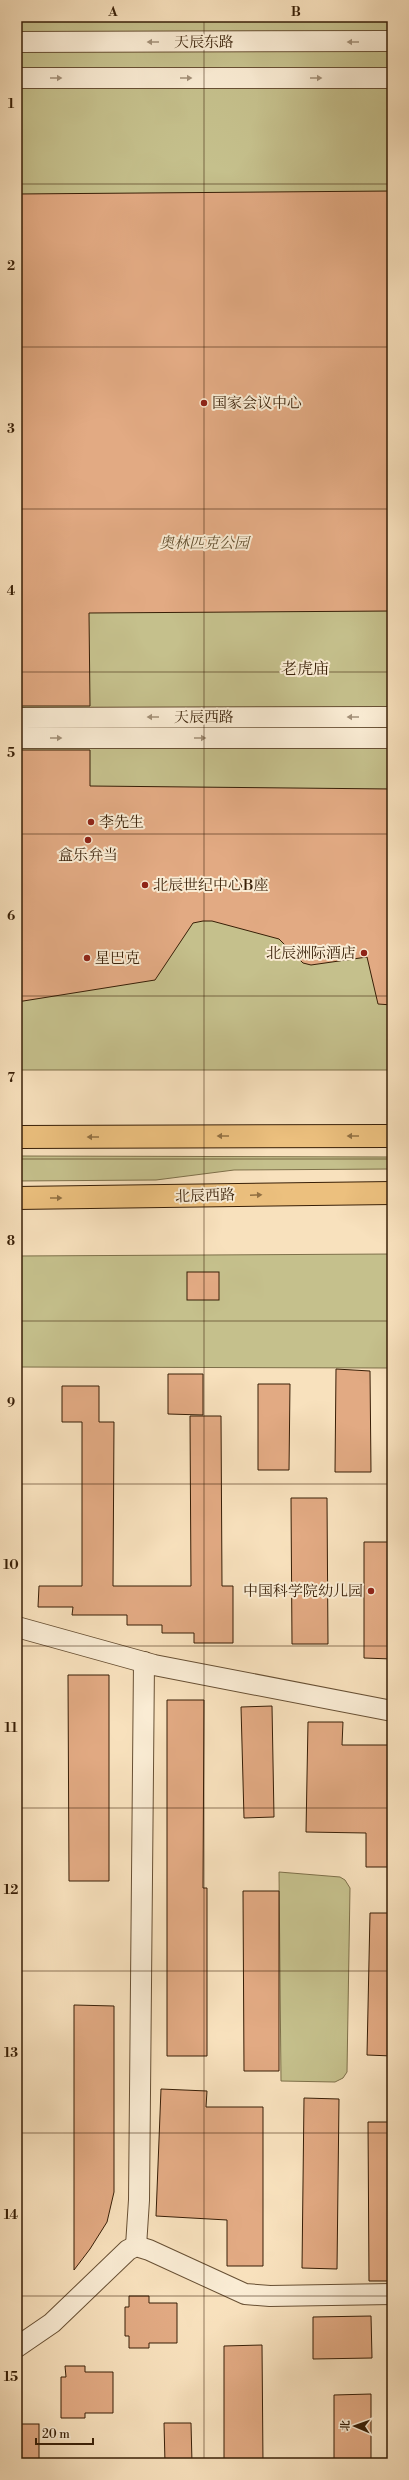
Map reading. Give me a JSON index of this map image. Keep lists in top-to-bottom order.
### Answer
{
  "streets": {
    "main road": ["北辰西路"],
    "street": ["天辰东路", "天辰西路"]
  },
  "districts": ["老虎庙"],
  "parks": ["奥林匹克公园"],
  "places": [
    "国家会议中心",
    "李先生",
    "盒乐弁当",
    "北辰世纪中心B座",
    "北辰洲际酒店",
    "星巴克",
    "中国科学院幼儿园"
  ],
  "scale_bar": "20 m",
  "north": "left",
  "grid": {
    "columns": ["A", "B"],
    "rows": [
      "1",
      "2",
      "3",
      "4",
      "5",
      "6",
      "7",
      "8",
      "9",
      "10",
      "11",
      "12",
      "13",
      "14",
      "15"
    ]
  }
}
